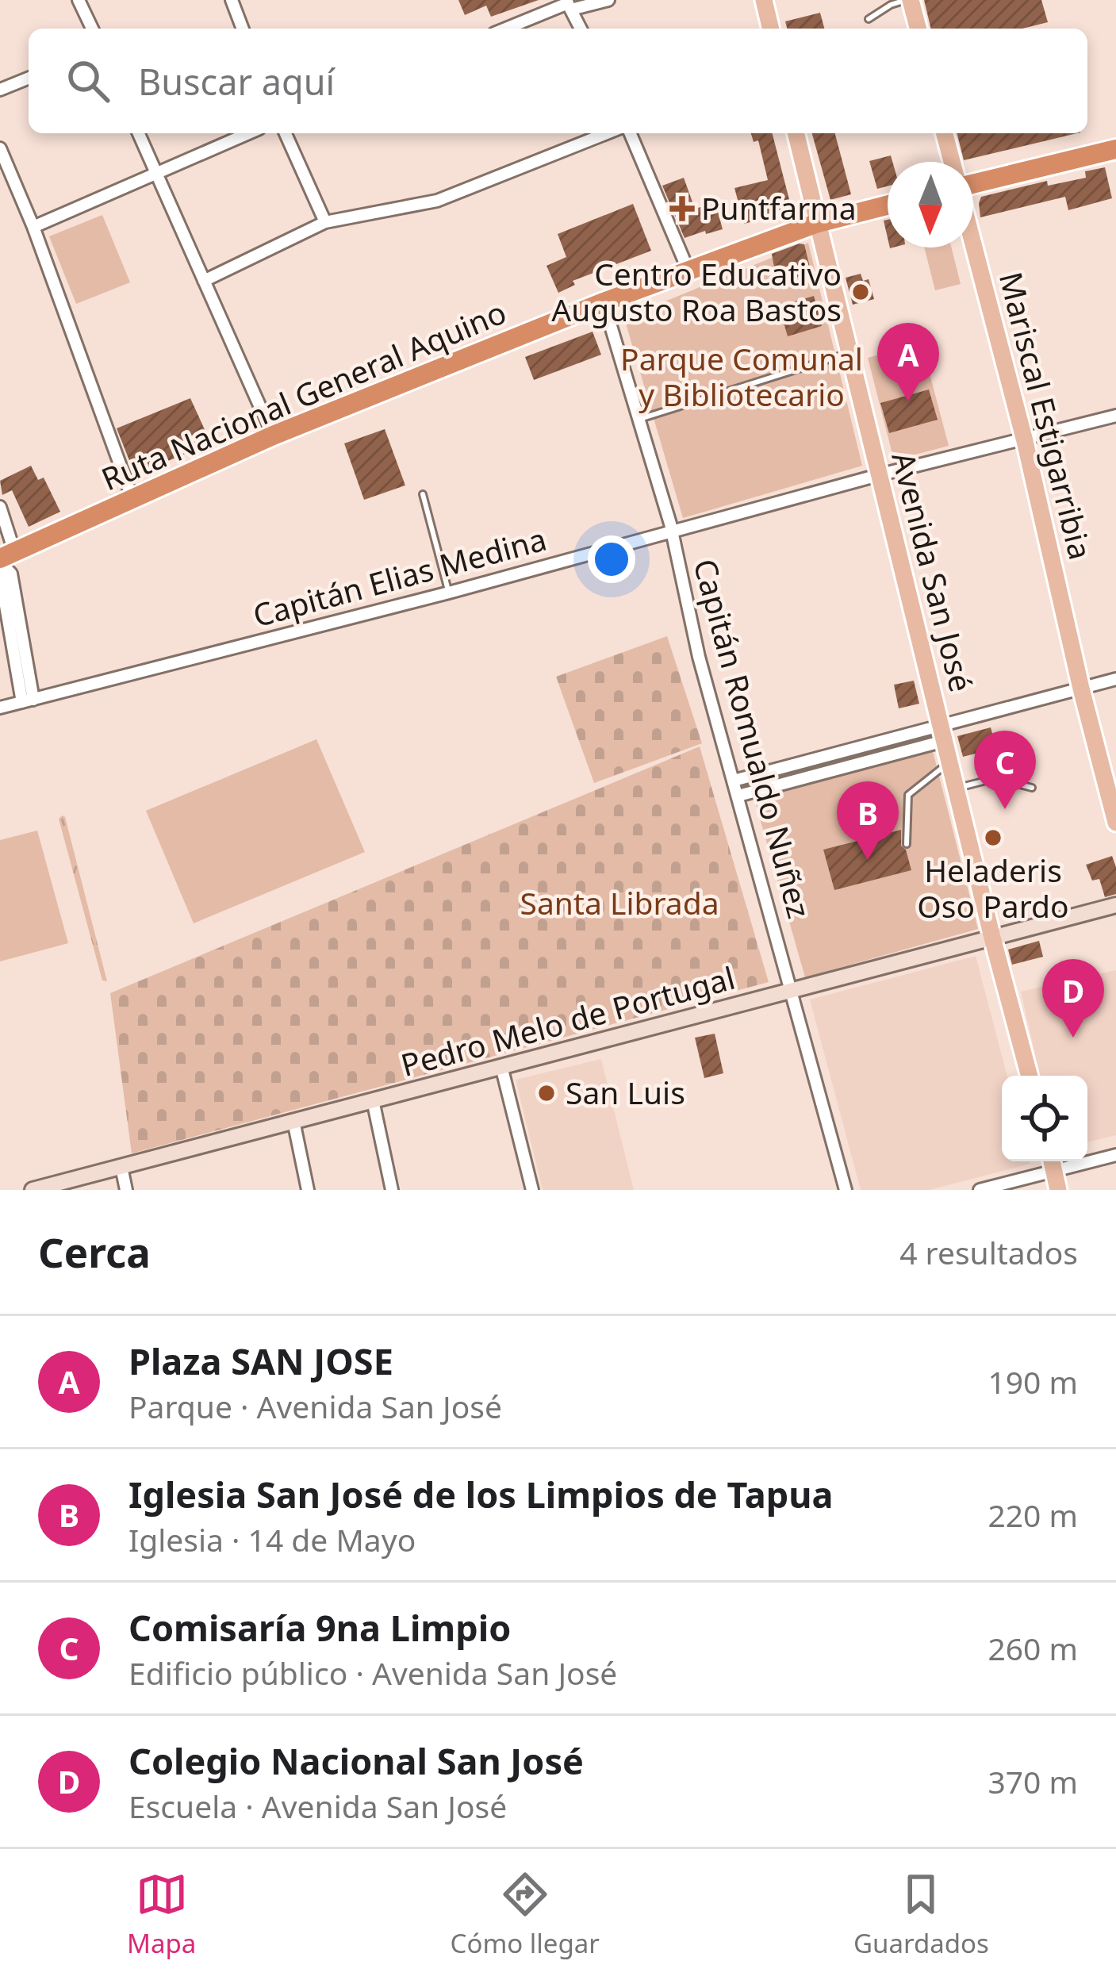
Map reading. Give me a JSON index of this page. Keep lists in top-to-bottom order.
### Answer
{
  "streets": {
    "highway": ["Ruta Nacional General Aquino"],
    "main road": ["Mariscal Estigarribia", "Avenida San José"],
    "street": ["Capitán Elias Medina", "Capitán Romualdo Nuñez", "Pedro Melo de Portugal"]
  },
  "crossings": [
    ["Ruta Nacional General Aquino", "Avenida San José"],
    ["Ruta Nacional General Aquino", "Capitán Romualdo Nuñez"],
    ["Mariscal Estigarribia", "Capitán Elias Medina"],
    ["Avenida San José", "Capitán Elias Medina"],
    ["Avenida San José", "Pedro Melo de Portugal"],
    ["Capitán Elias Medina", "Capitán Romualdo Nuñez"],
    ["Capitán Romualdo Nuñez", "Pedro Melo de Portugal"]
  ],
  "parks": ["Parque Comunal y Bibliotecario", "Santa Librada"],
  "places": {
    "health": ["Puntfarma"],
    "other": ["Centro Educativo Augusto Roa Bastos", "Heladeris Oso Pardo", "San Luis"]
  },
  "north": "bottom",
  "page": {
    "search": "Buscar aquí",
    "pins": [
      "A",
      "C",
      "B",
      "D"
    ],
    "heading": ["Cerca", "4 resultados"],
    "list": [
      {
        "mark": "A",
        "name": "Plaza SAN JOSE",
        "note": "Parque · Avenida San José",
        "value": "190 m"
      },
      {
        "mark": "B",
        "name": "Iglesia San José de los Limpios de Tapua",
        "note": "Iglesia · 14 de Mayo",
        "value": "220 m"
      },
      {
        "mark": "C",
        "name": "Comisaría 9na Limpio",
        "note": "Edificio público · Avenida San José",
        "value": "260 m"
      },
      {
        "mark": "D",
        "name": "Colegio Nacional San José",
        "note": "Escuela · Avenida San José",
        "value": "370 m"
      }
    ],
    "nav": ["Mapa", "Cómo llegar", "Guardados"]
  }
}
